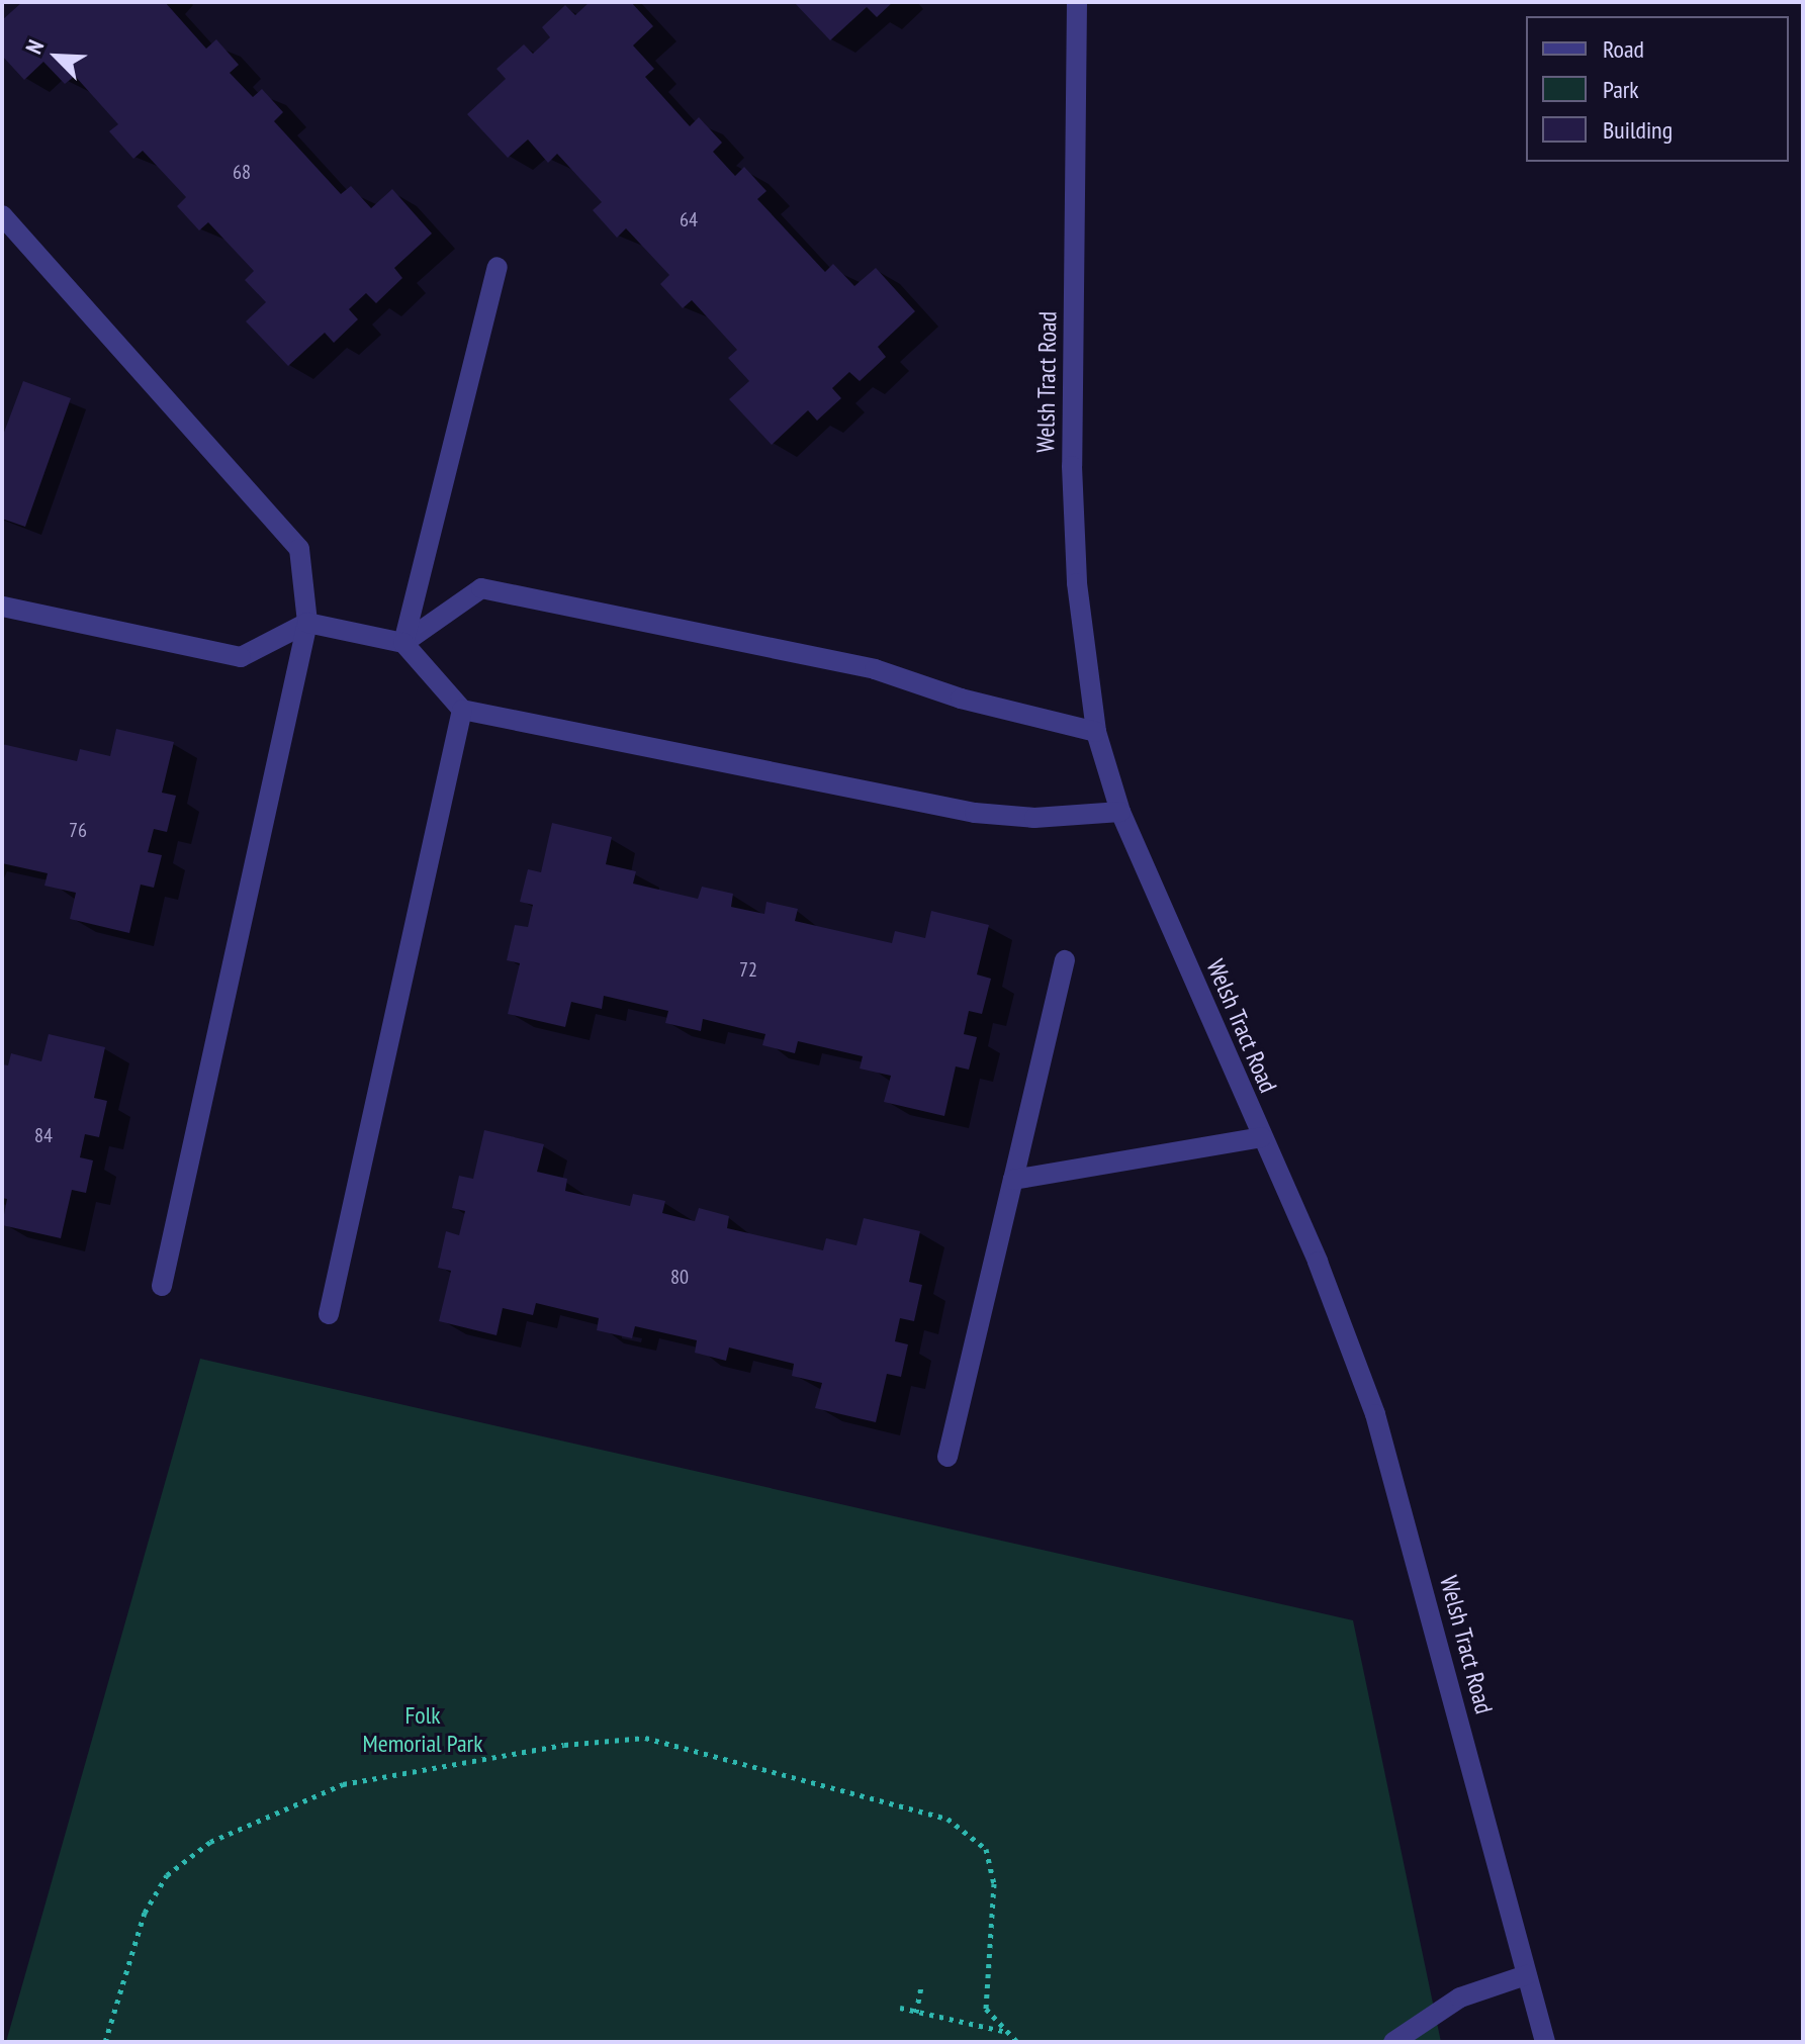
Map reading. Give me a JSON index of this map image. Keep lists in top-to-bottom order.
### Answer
{
  "streets": {
    "street": ["Welsh Tract Road"]
  },
  "parks": ["Folk Memorial Park"],
  "house_numbers": [
    "68",
    "64",
    "76",
    "72",
    "84",
    "80"
  ],
  "legend": ["Road", "Park", "Building"],
  "north": "top left"
}
